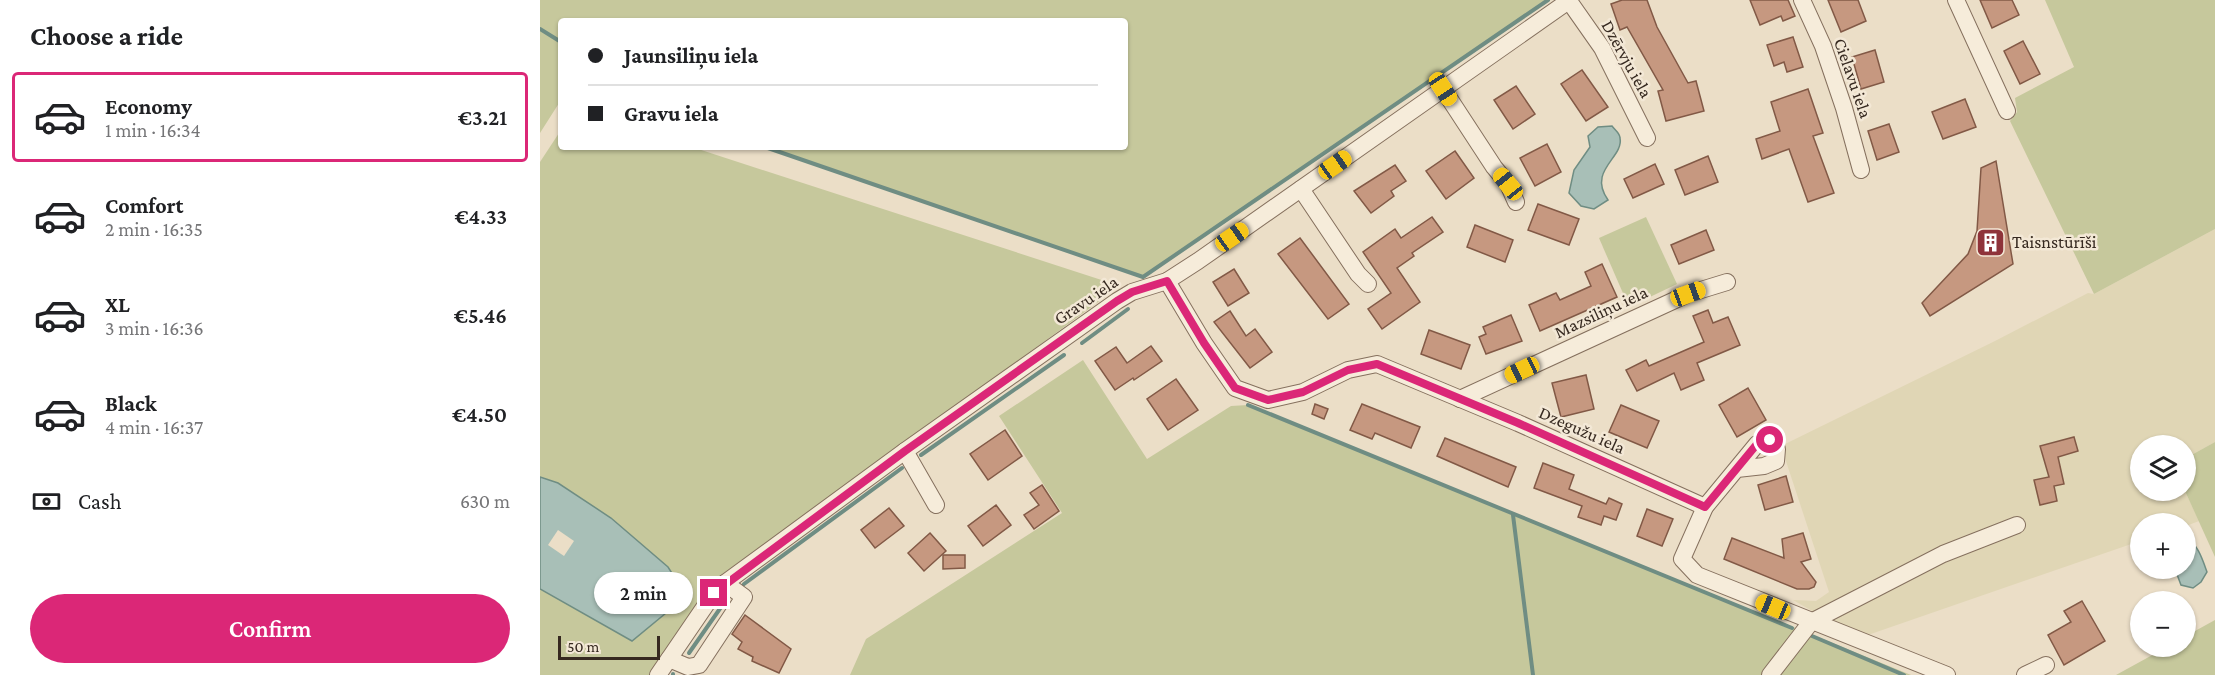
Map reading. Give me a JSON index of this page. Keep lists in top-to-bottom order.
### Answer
{
  "streets": {
    "street": [
      "Dzērvju iela",
      "Cielavu iela",
      "Gravu iela",
      "Mazsiliņu iela",
      "Dzegužu iela"
    ]
  },
  "crossings": [
    ["Dzērvju iela", "Gravu iela"],
    ["Gravu iela", "Dzegužu iela"],
    ["Mazsiliņu iela", "Dzegužu iela"]
  ],
  "places": {
    "building": ["Taisnstūrīši"]
  },
  "scale_bar": "50 m",
  "page": {
    "heading": "Choose a ride",
    "banner": ["Jaunsiliņu iela", "Gravu iela"],
    "list": [
      {
        "name": "Economy",
        "note": "1 min · 16:34",
        "value": "€3.21"
      },
      {
        "name": "Comfort",
        "note": "2 min · 16:35",
        "value": "€4.33"
      },
      {
        "name": "XL",
        "note": "3 min · 16:36",
        "value": "€5.46"
      },
      {
        "name": "Black",
        "note": "4 min · 16:37",
        "value": "€4.50"
      }
    ],
    "map_buttons": ["+", "−"],
    "pay": ["Cash", "630 m"],
    "bubble": "2 min",
    "buttons": "Confirm",
    "scale": "50 m"
  }
}
